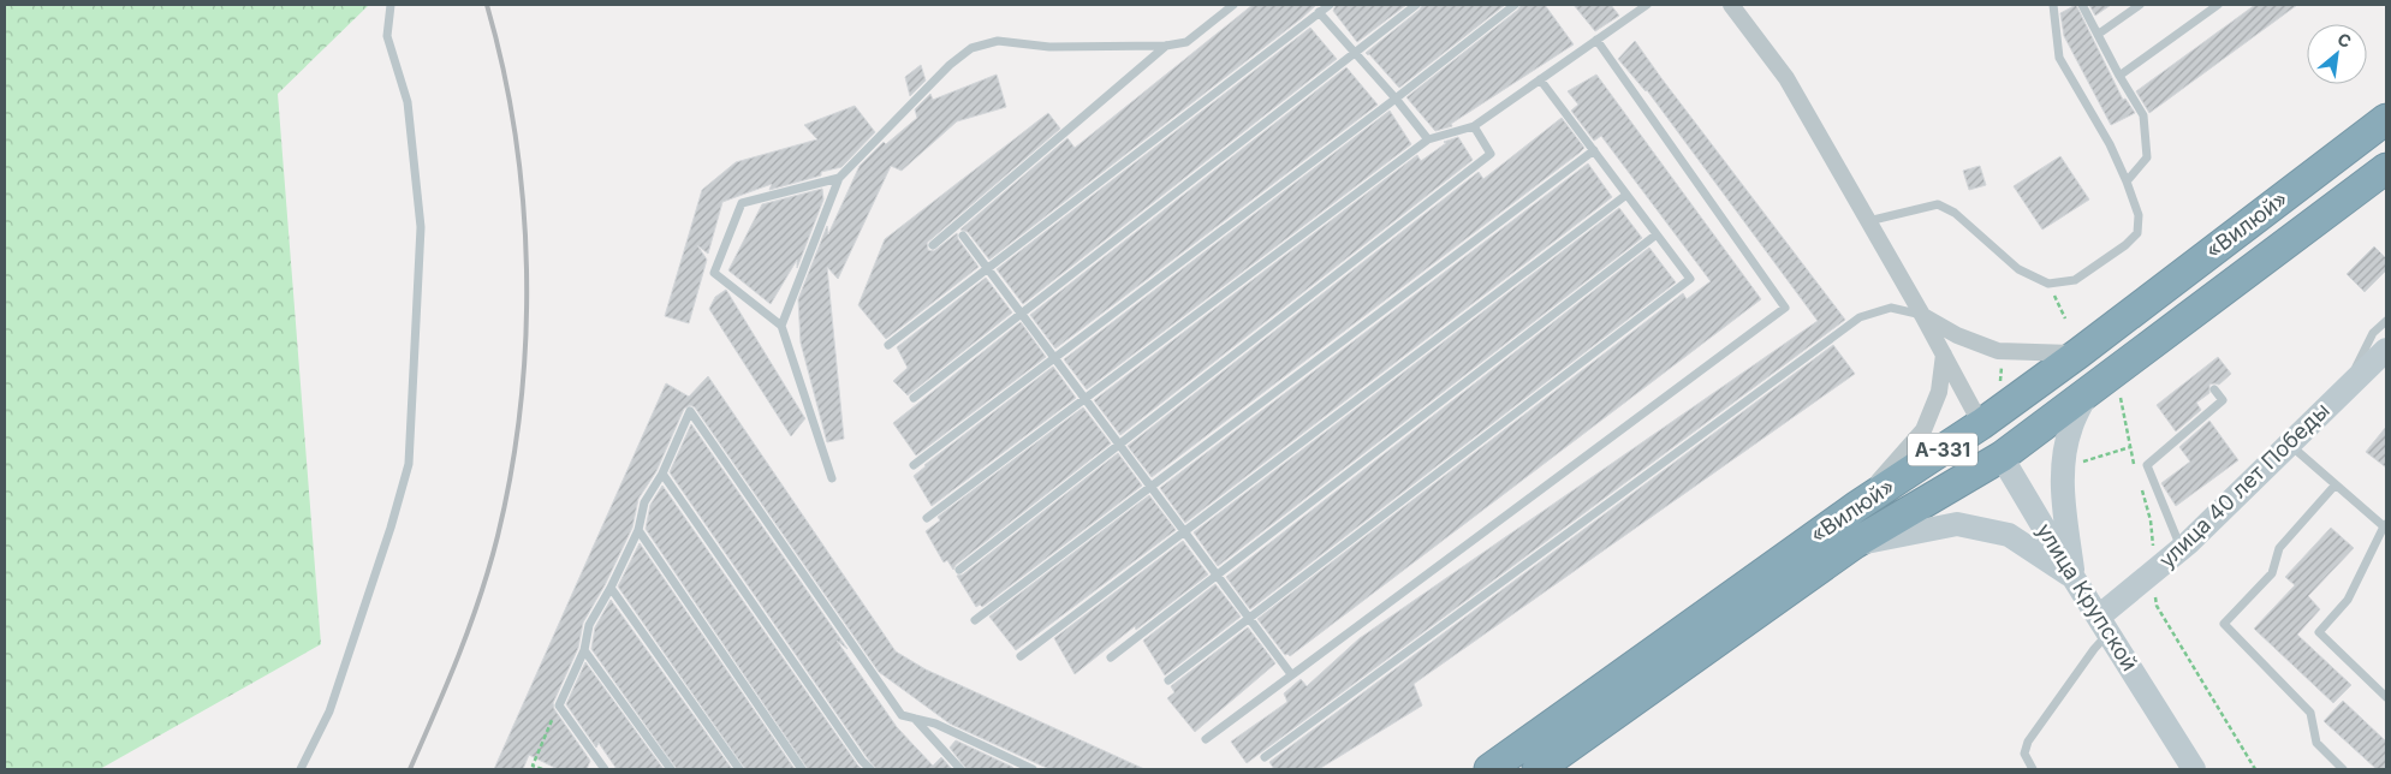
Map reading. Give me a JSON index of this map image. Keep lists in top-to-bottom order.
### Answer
{
  "streets": {
    "highway": ["«Вилюй»", "А-331", "улица Крупской"],
    "main road": ["улица 40 лет Победы"]
  },
  "crossings": [
    ["«Вилюй»", "улица Крупской"],
    ["улица 40 лет Победы", "улица Крупской"]
  ],
  "north": "top right"
}
